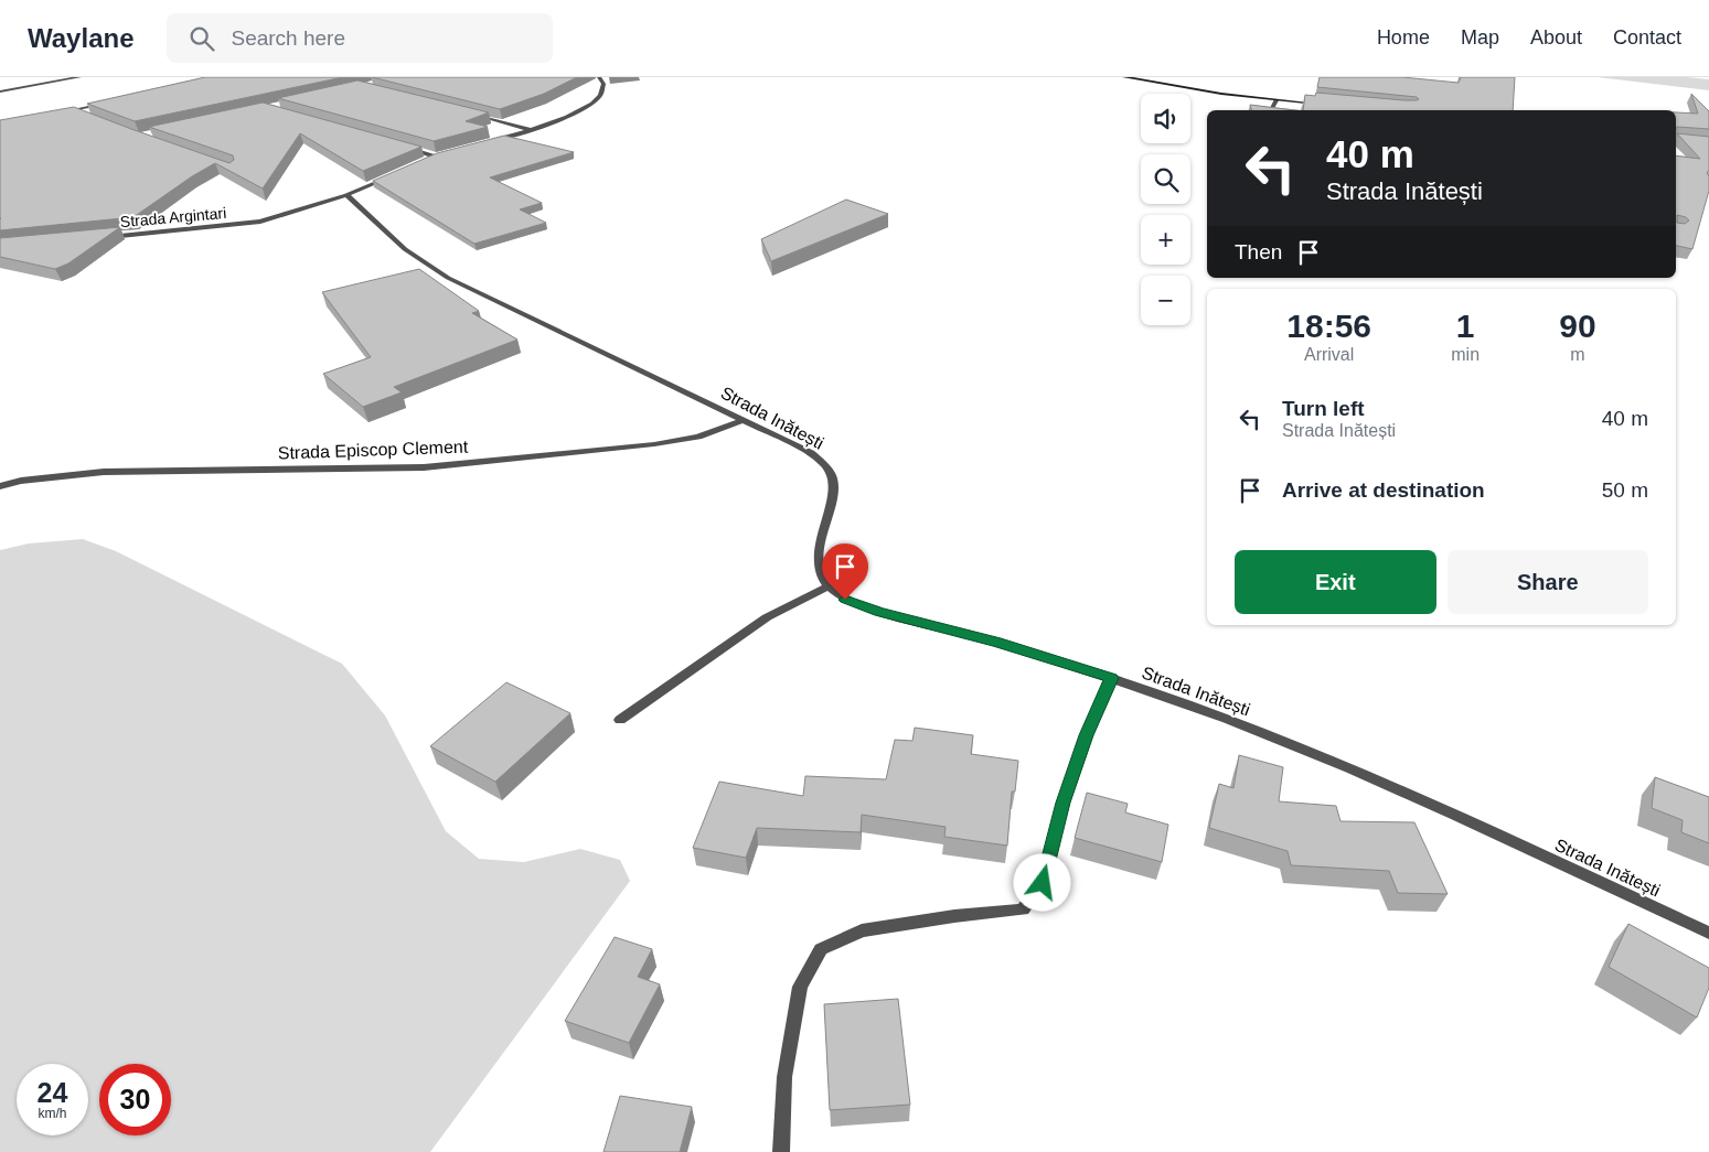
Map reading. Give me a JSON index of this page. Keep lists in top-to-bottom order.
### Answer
{
  "streets": {
    "street": ["Strada Argintari", "Strada Inătești", "Strada Episcop Clement"]
  },
  "crossings": [
    ["Strada Argintari", "Strada Inătești"],
    ["Strada Inătești", "Strada Episcop Clement"]
  ],
  "page": {
    "header": "Waylane",
    "search": "Search here",
    "nav": [
      "Home",
      "Map",
      "About",
      "Contact"
    ],
    "map_buttons": ["+", "−"],
    "turn": ["40 m", "Strada Inătești"],
    "then": "Then",
    "eta": [
      "18:56",
      "Arrival",
      "1",
      "min",
      "90",
      "m"
    ],
    "list": [
      {
        "name": "Turn left",
        "note": "Strada Inătești",
        "value": "40 m"
      },
      {
        "name": "Arrive at destination",
        "value": "50 m"
      }
    ],
    "buttons": ["Exit", "Share"],
    "speed": "24 km/h",
    "limit": "30"
  }
}
